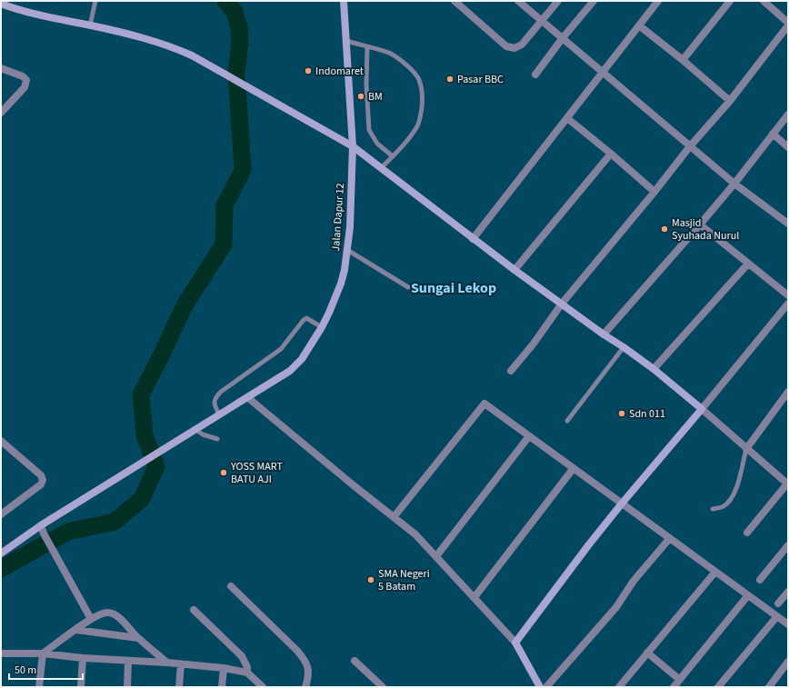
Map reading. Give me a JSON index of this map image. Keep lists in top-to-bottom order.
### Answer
{
  "streets": {
    "street": ["Jalan Dapur 12"]
  },
  "districts": ["Sungai Lekop"],
  "places": [
    "Indomaret",
    "Pasar BBC",
    "BM",
    "Masjid Syuhada Nurul",
    "Sdn 011",
    "YOSS MART BATU AJI",
    "SMA Negeri 5 Batam"
  ],
  "scale_bar": "50 m"
}
